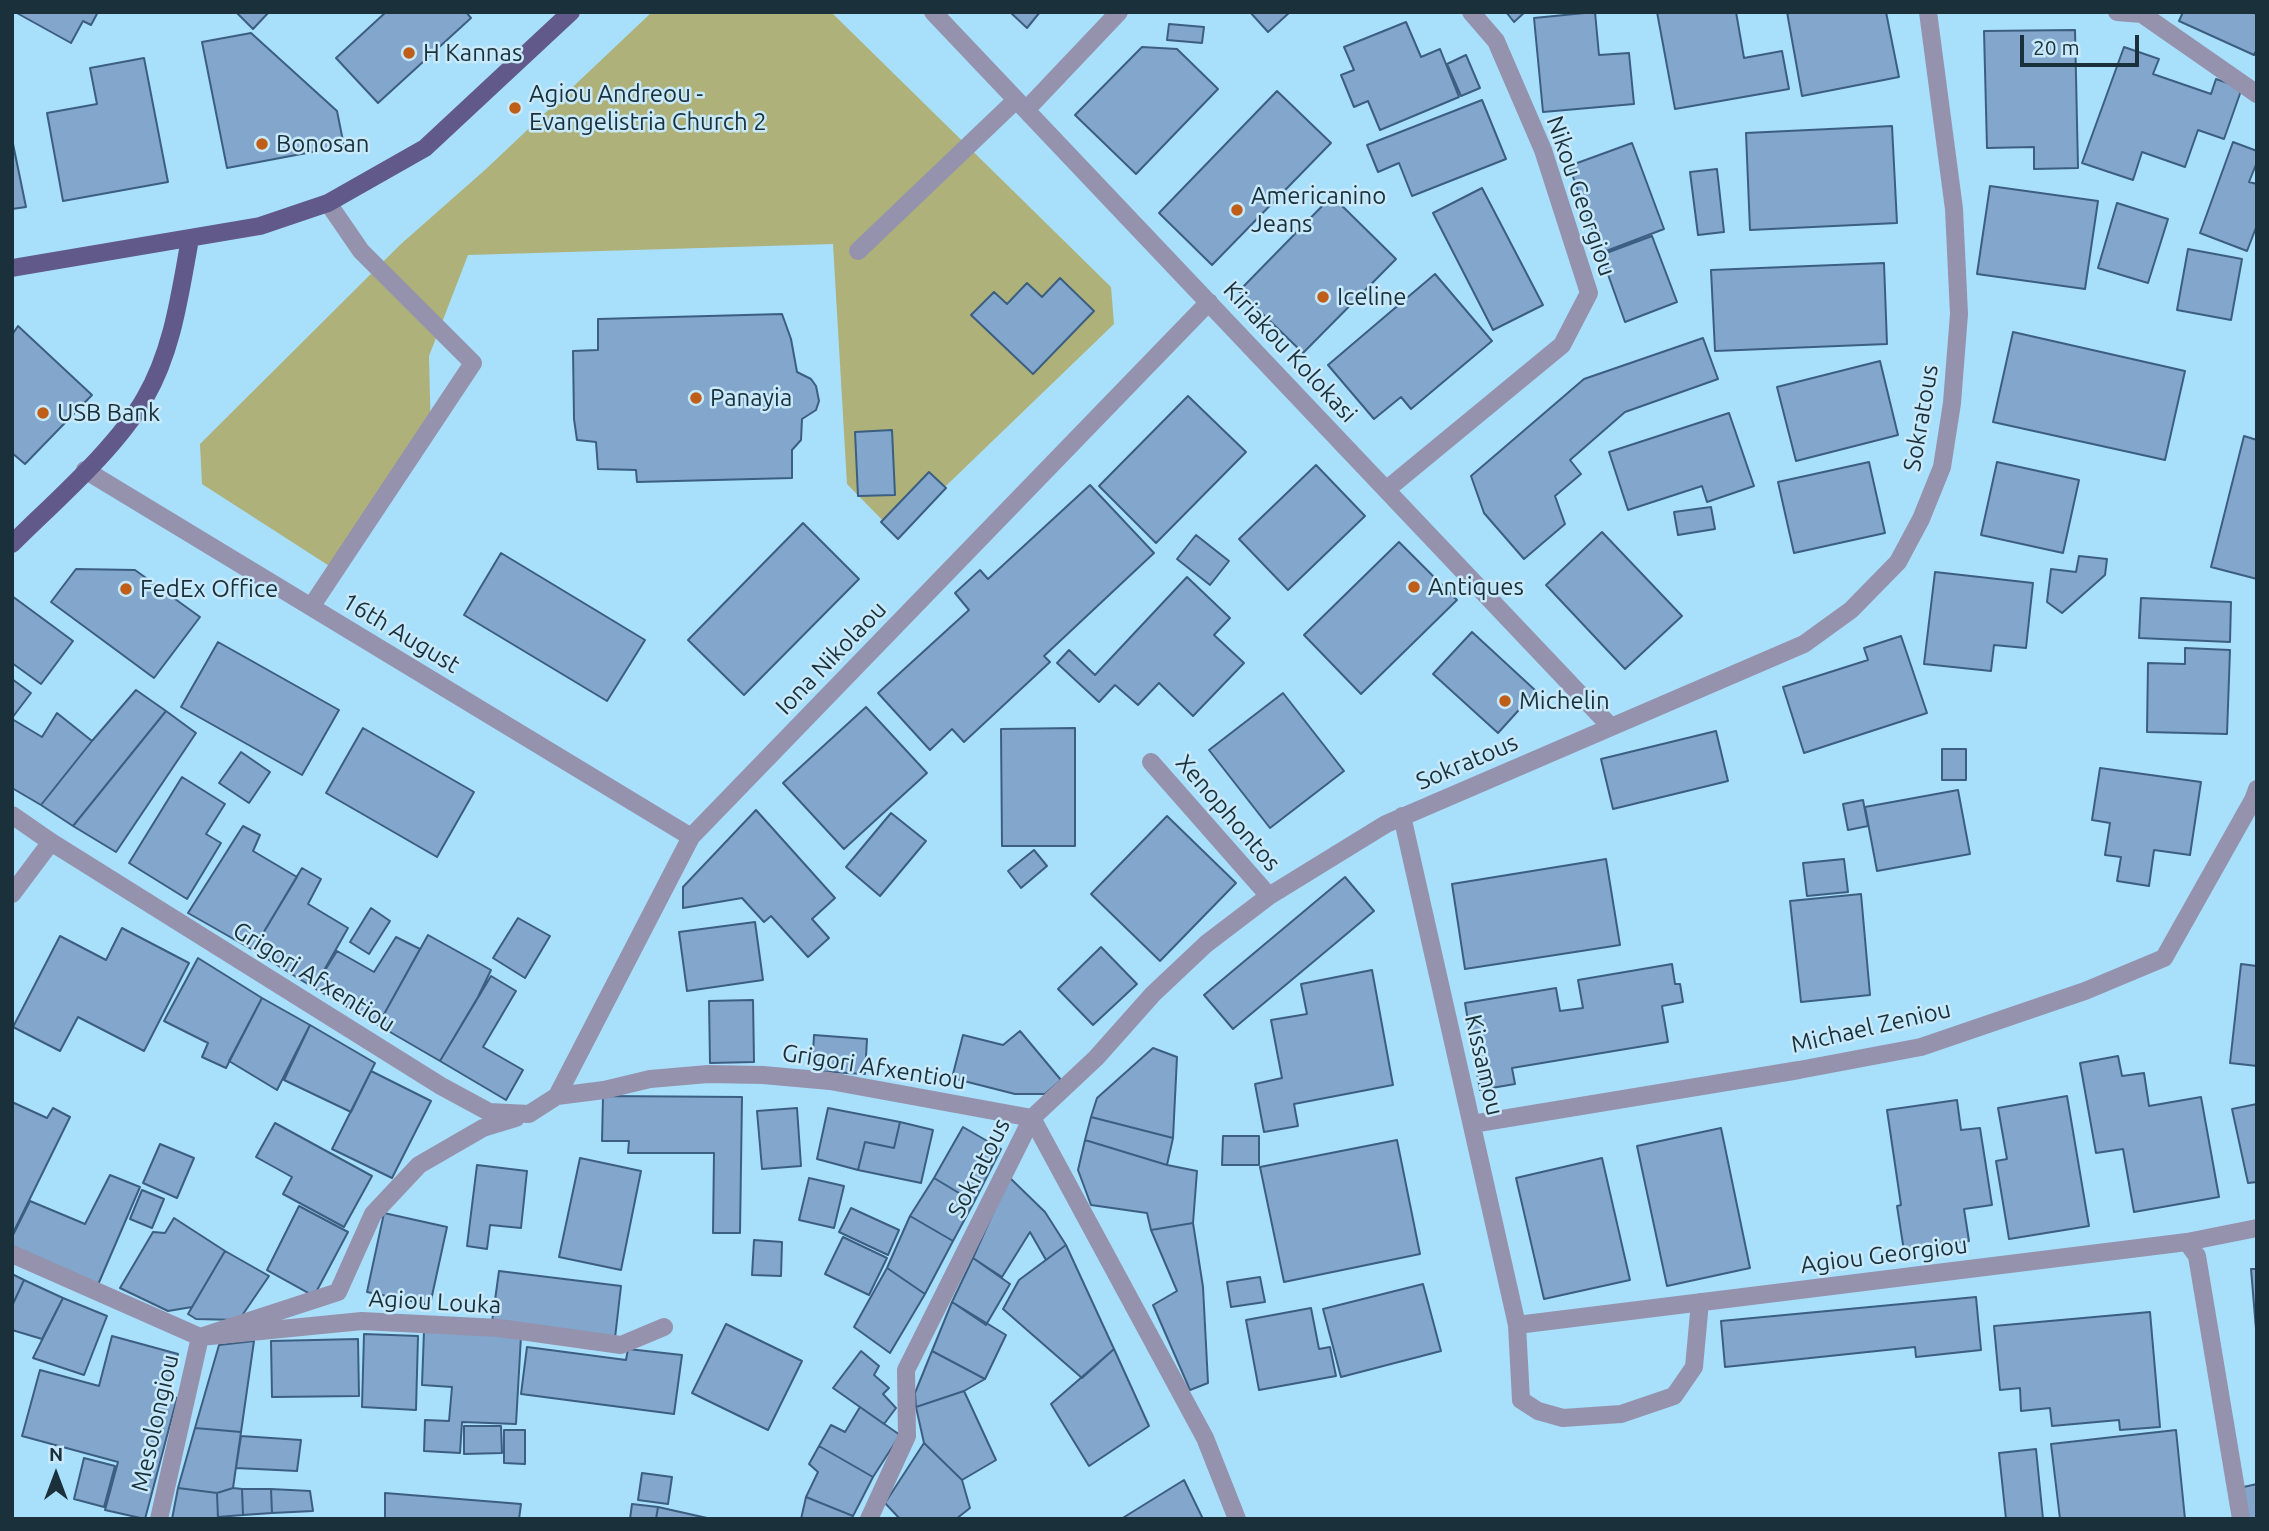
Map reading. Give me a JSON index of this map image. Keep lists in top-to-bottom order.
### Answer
{
  "streets": {
    "street": [
      "Nikou Georgiou",
      "Kiriakou Kolokasi",
      "Sokratous",
      "16th August",
      "Iona Nikolaou",
      "Xenophontos",
      "Grigori Afxentiou",
      "Michael Zeniou",
      "Kissamou",
      "Agiou Georgiou",
      "Agiou Louka",
      "Mesolongiou"
    ]
  },
  "crossings": [
    ["Nikou Georgiou", "Kiriakou Kolokasi"],
    ["Kiriakou Kolokasi", "Sokratous"],
    ["Kiriakou Kolokasi", "Iona Nikolaou"],
    ["Sokratous", "Xenophontos"],
    ["Sokratous", "Grigori Afxentiou"],
    ["Sokratous", "Kissamou"],
    ["16th August", "Iona Nikolaou"],
    ["Iona Nikolaou", "Grigori Afxentiou"],
    ["Michael Zeniou", "Kissamou"],
    ["Kissamou", "Agiou Georgiou"],
    ["Agiou Louka", "Mesolongiou"]
  ],
  "places": [
    "H Kannas",
    "Agiou Andreou - Evangelistria Church 2",
    "Bonosan",
    "Americanino Jeans",
    "Iceline",
    "Panayia",
    "USB Bank",
    "Antiques",
    "FedEx Office",
    "Michelin"
  ],
  "scale_bar": "20 m",
  "north": "top"
}
